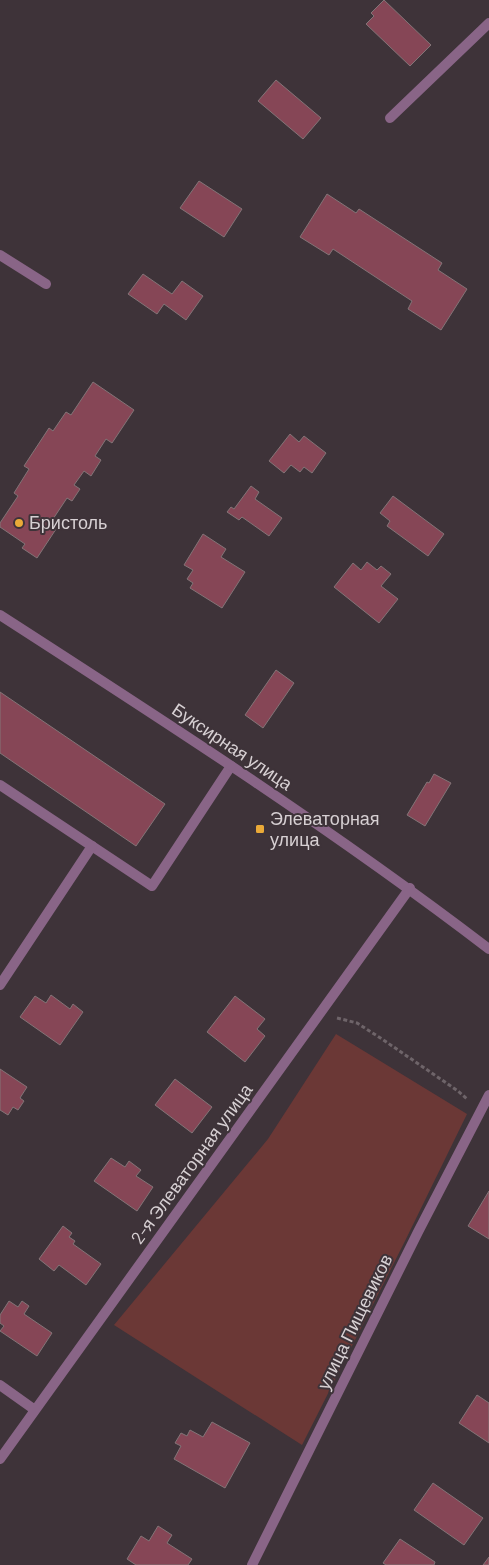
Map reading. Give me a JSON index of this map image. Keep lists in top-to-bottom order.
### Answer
{
  "streets": {
    "street": ["Буксирная улица", "2-я Элеваторная улица", "улица Пищевиков"]
  },
  "crossings": [
    ["Буксирная улица", "2-я Элеваторная улица"]
  ],
  "places": {
    "other": ["Бристоль"],
    "transit": ["Элеваторная улица"]
  }
}
